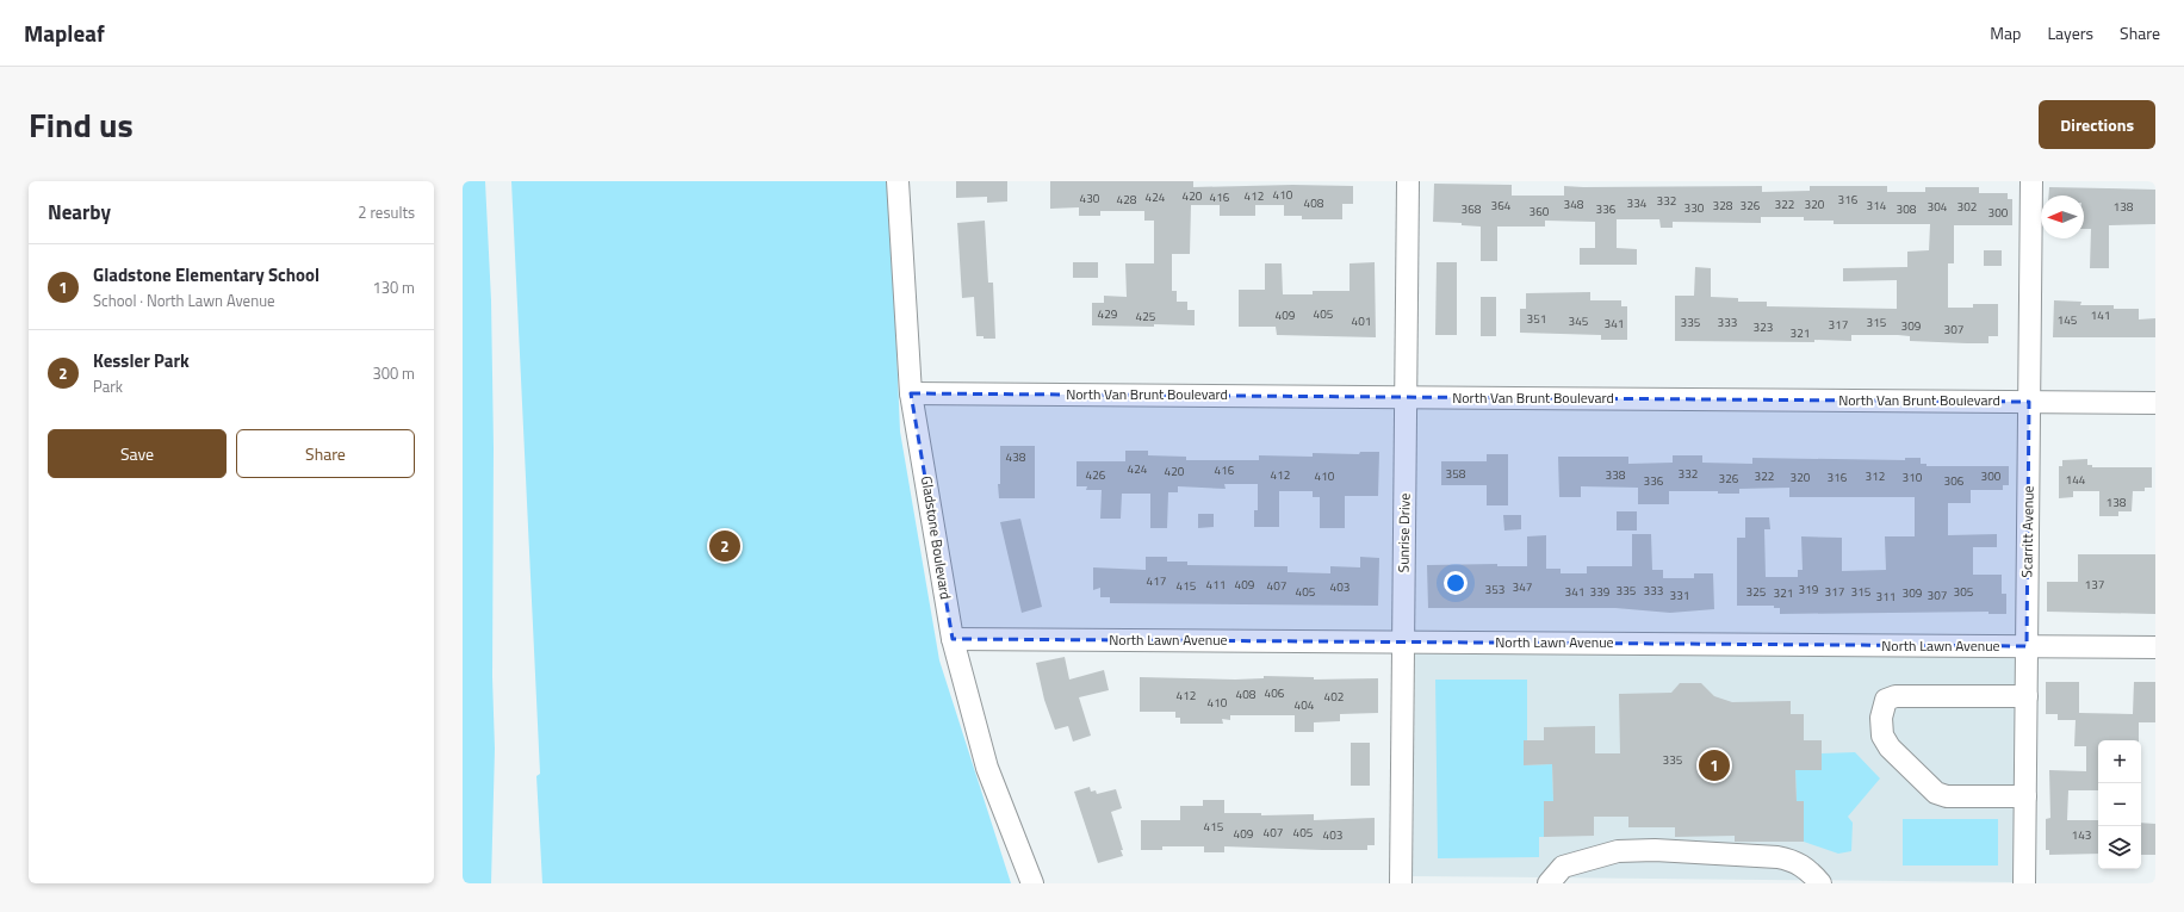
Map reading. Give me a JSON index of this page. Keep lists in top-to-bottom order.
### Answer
{
  "streets": {
    "street": [
      "North Van Brunt Boulevard",
      "Scarritt Avenue",
      "Sunrise Drive",
      "Gladstone Boulevard",
      "North Lawn Avenue"
    ]
  },
  "crossings": [
    ["North Van Brunt Boulevard", "Scarritt Avenue"],
    ["North Van Brunt Boulevard", "Sunrise Drive"],
    ["North Van Brunt Boulevard", "Gladstone Boulevard"],
    ["Scarritt Avenue", "North Lawn Avenue"],
    ["Sunrise Drive", "North Lawn Avenue"],
    ["Gladstone Boulevard", "North Lawn Avenue"]
  ],
  "house_numbers": [
    "410",
    "420",
    "412",
    "424",
    "416",
    "430",
    "428",
    "316",
    "332",
    "408",
    "334",
    "348",
    "322",
    "320",
    "364",
    "328",
    "326",
    "314",
    "304",
    "302",
    "138",
    "330",
    "368",
    "336",
    "308",
    "360",
    "300",
    "429",
    "405",
    "409",
    "141",
    "425",
    "351",
    "145",
    "401",
    "345",
    "335",
    "333",
    "315",
    "341",
    "317",
    "309",
    "323",
    "307",
    "321",
    "438",
    "424",
    "416",
    "420",
    "358",
    "332",
    "426",
    "412",
    "338",
    "410",
    "322",
    "312",
    "300",
    "320",
    "316",
    "310",
    "326",
    "144",
    "336",
    "306",
    "138",
    "417",
    "411",
    "409",
    "137",
    "415",
    "407",
    "403",
    "347",
    "353",
    "319",
    "335",
    "333",
    "405",
    "341",
    "339",
    "325",
    "317",
    "315",
    "305",
    "321",
    "309",
    "331",
    "307",
    "311",
    "406",
    "408",
    "412",
    "402",
    "410",
    "404",
    "335",
    "415",
    "407",
    "405",
    "409",
    "403",
    "143"
  ],
  "north": "left",
  "page": {
    "header": "Mapleaf",
    "nav": ["Map", "Layers", "Share"],
    "title": "Find us",
    "buttons": [
      "Directions",
      ["Save", "Share"]
    ],
    "heading": ["Nearby", "2 results"],
    "list": [
      {
        "mark": "1",
        "name": "Gladstone Elementary School",
        "note": "School · North Lawn Avenue",
        "value": "130 m"
      },
      {
        "mark": "2",
        "name": "Kessler Park",
        "note": "Park",
        "value": "300 m"
      }
    ],
    "pins": ["2", "1"],
    "map_buttons": ["+", "−"]
  }
}
